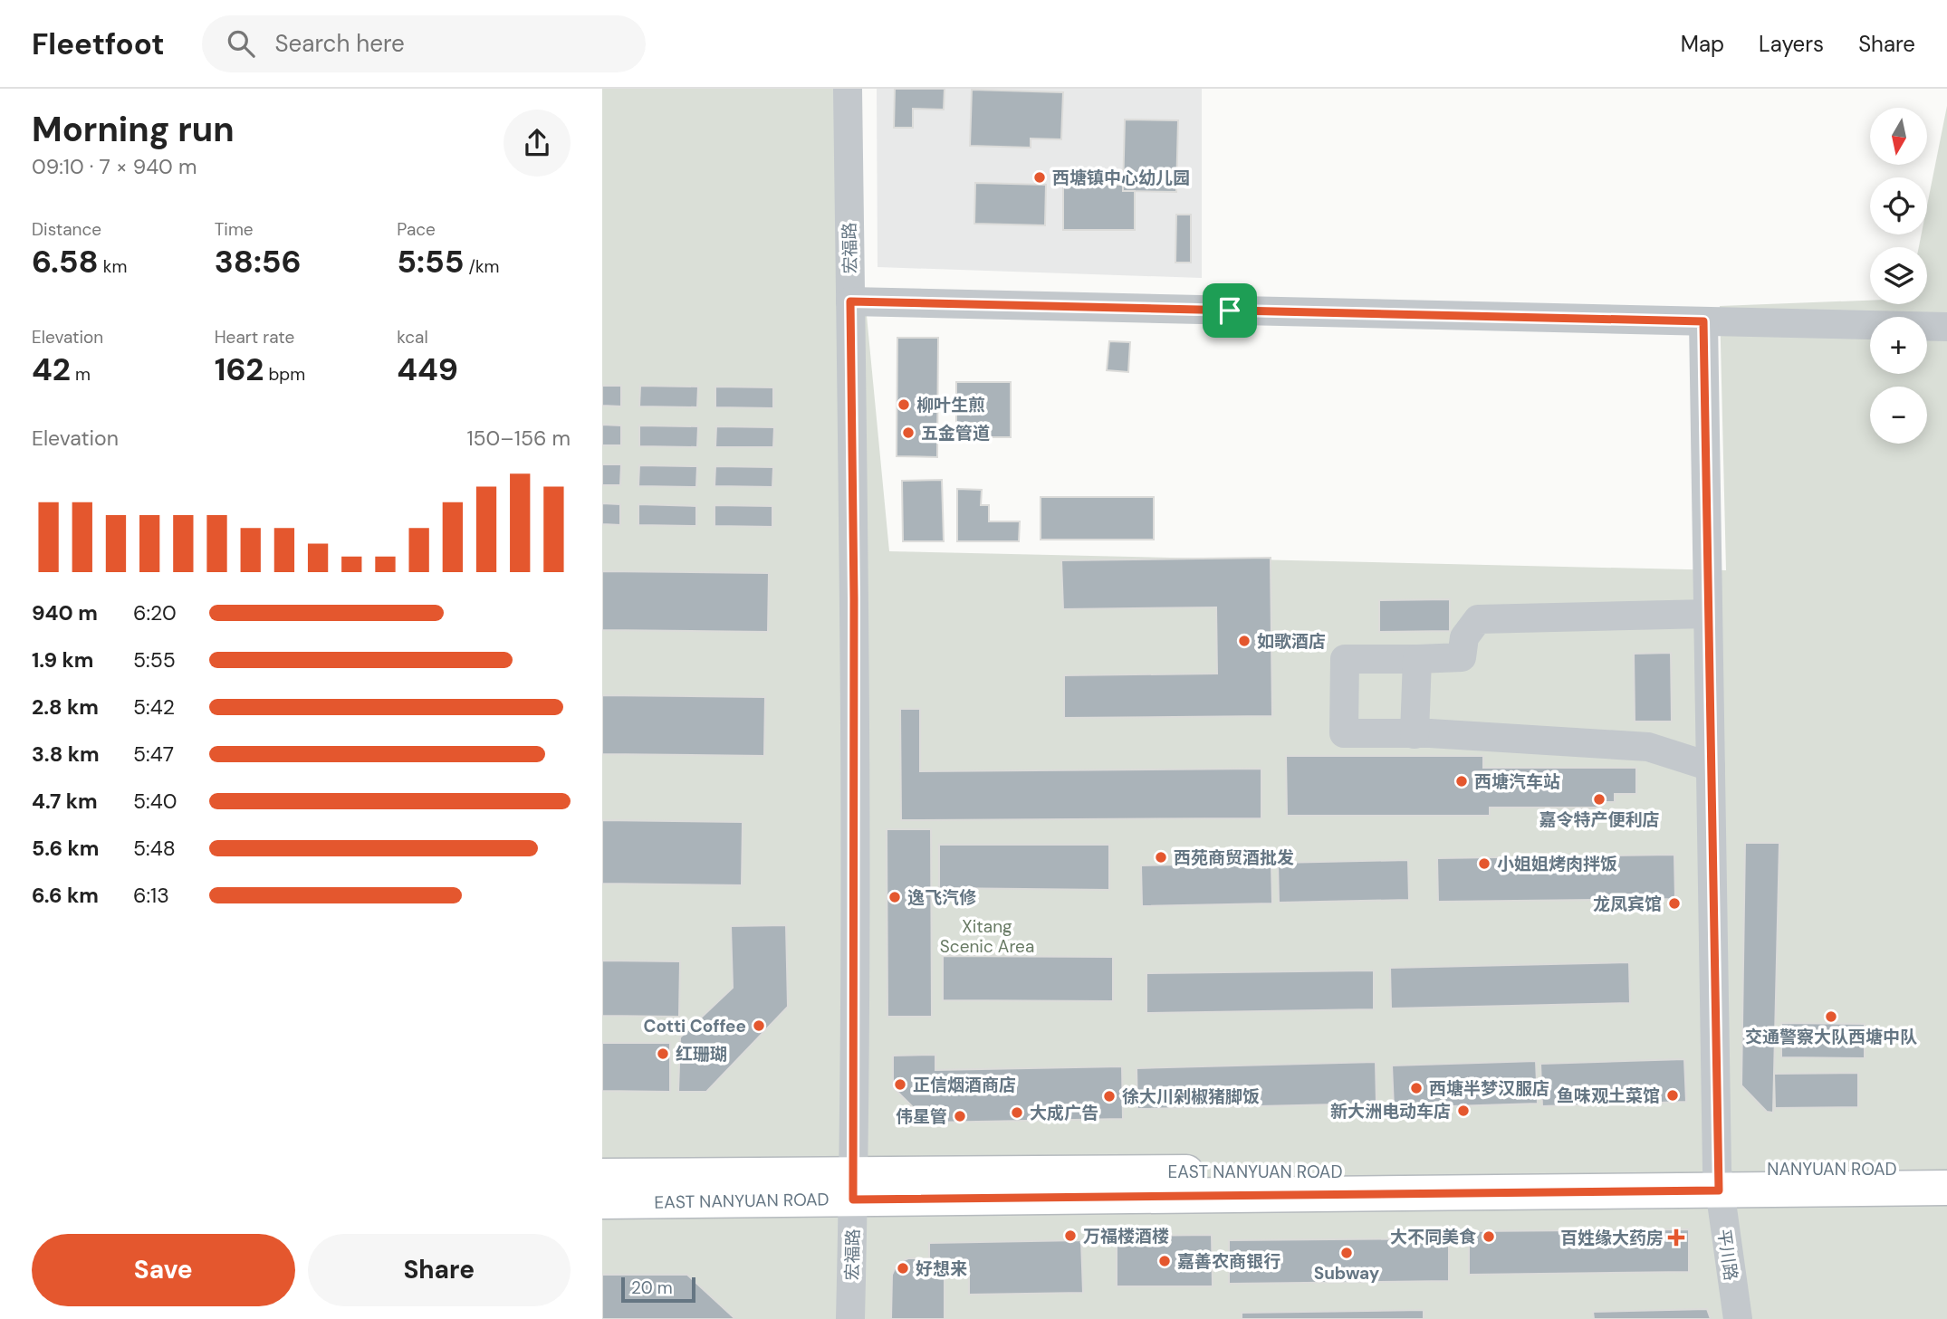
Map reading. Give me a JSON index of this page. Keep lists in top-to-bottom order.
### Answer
{
  "streets": {
    "main road": ["NANYUAN ROAD", "EAST NANYUAN ROAD"],
    "street": ["宏福路", "平川路"]
  },
  "crossings": [
    ["宏福路", "EAST NANYUAN ROAD"],
    ["NANYUAN ROAD", "EAST NANYUAN ROAD"],
    ["NANYUAN ROAD", "平川路"],
    ["EAST NANYUAN ROAD", "平川路"]
  ],
  "parks": ["Xitang Scenic Area"],
  "places": {
    "other": [
      "西塘镇中心幼儿园",
      "柳叶生煎",
      "五金管道",
      "如歌酒店",
      "西塘汽车站",
      "嘉令特产便利店",
      "西苑商贸酒批发",
      "小姐姐烤肉拌饭",
      "逸飞汽修",
      "龙凤宾馆",
      "交通警察大队西塘中队",
      "Cotti Coffee",
      "红珊瑚",
      "正信烟酒商店",
      "西塘半梦汉服店",
      "鱼味观土菜馆",
      "徐大川剁椒猪脚饭",
      "新大洲电动车店",
      "大成广告",
      "伟星管",
      "万福楼酒楼",
      "大不同美食",
      "Subway",
      "嘉善农商银行",
      "好想来"
    ],
    "health": ["百姓缘大药房"]
  },
  "scale_bar": "20 m",
  "north": "bottom",
  "page": {
    "header": "Fleetfoot",
    "search": "Search here",
    "nav": ["Map", "Layers", "Share"],
    "heading": ["Morning run", "09:10 · 7 × 940 m"],
    "map_buttons": ["+", "−"],
    "stats": [
      ["Distance", "6.58 km"],
      ["Time", "38:56"],
      ["Pace", "5:55 /km"],
      ["Elevation", "42 m"],
      ["Heart rate", "162 bpm"],
      ["kcal", "449"]
    ],
    "chart": ["Elevation", "150–156 m"],
    "list": [
      {
        "name": "940 m",
        "note": "6:20"
      },
      {
        "name": "1.9 km",
        "note": "5:55"
      },
      {
        "name": "2.8 km",
        "note": "5:42"
      },
      {
        "name": "3.8 km",
        "note": "5:47"
      },
      {
        "name": "4.7 km",
        "note": "5:40"
      },
      {
        "name": "5.6 km",
        "note": "5:48"
      },
      {
        "name": "6.6 km",
        "note": "6:13"
      }
    ],
    "buttons": ["Save", "Share"],
    "scale": "20 m"
  }
}
